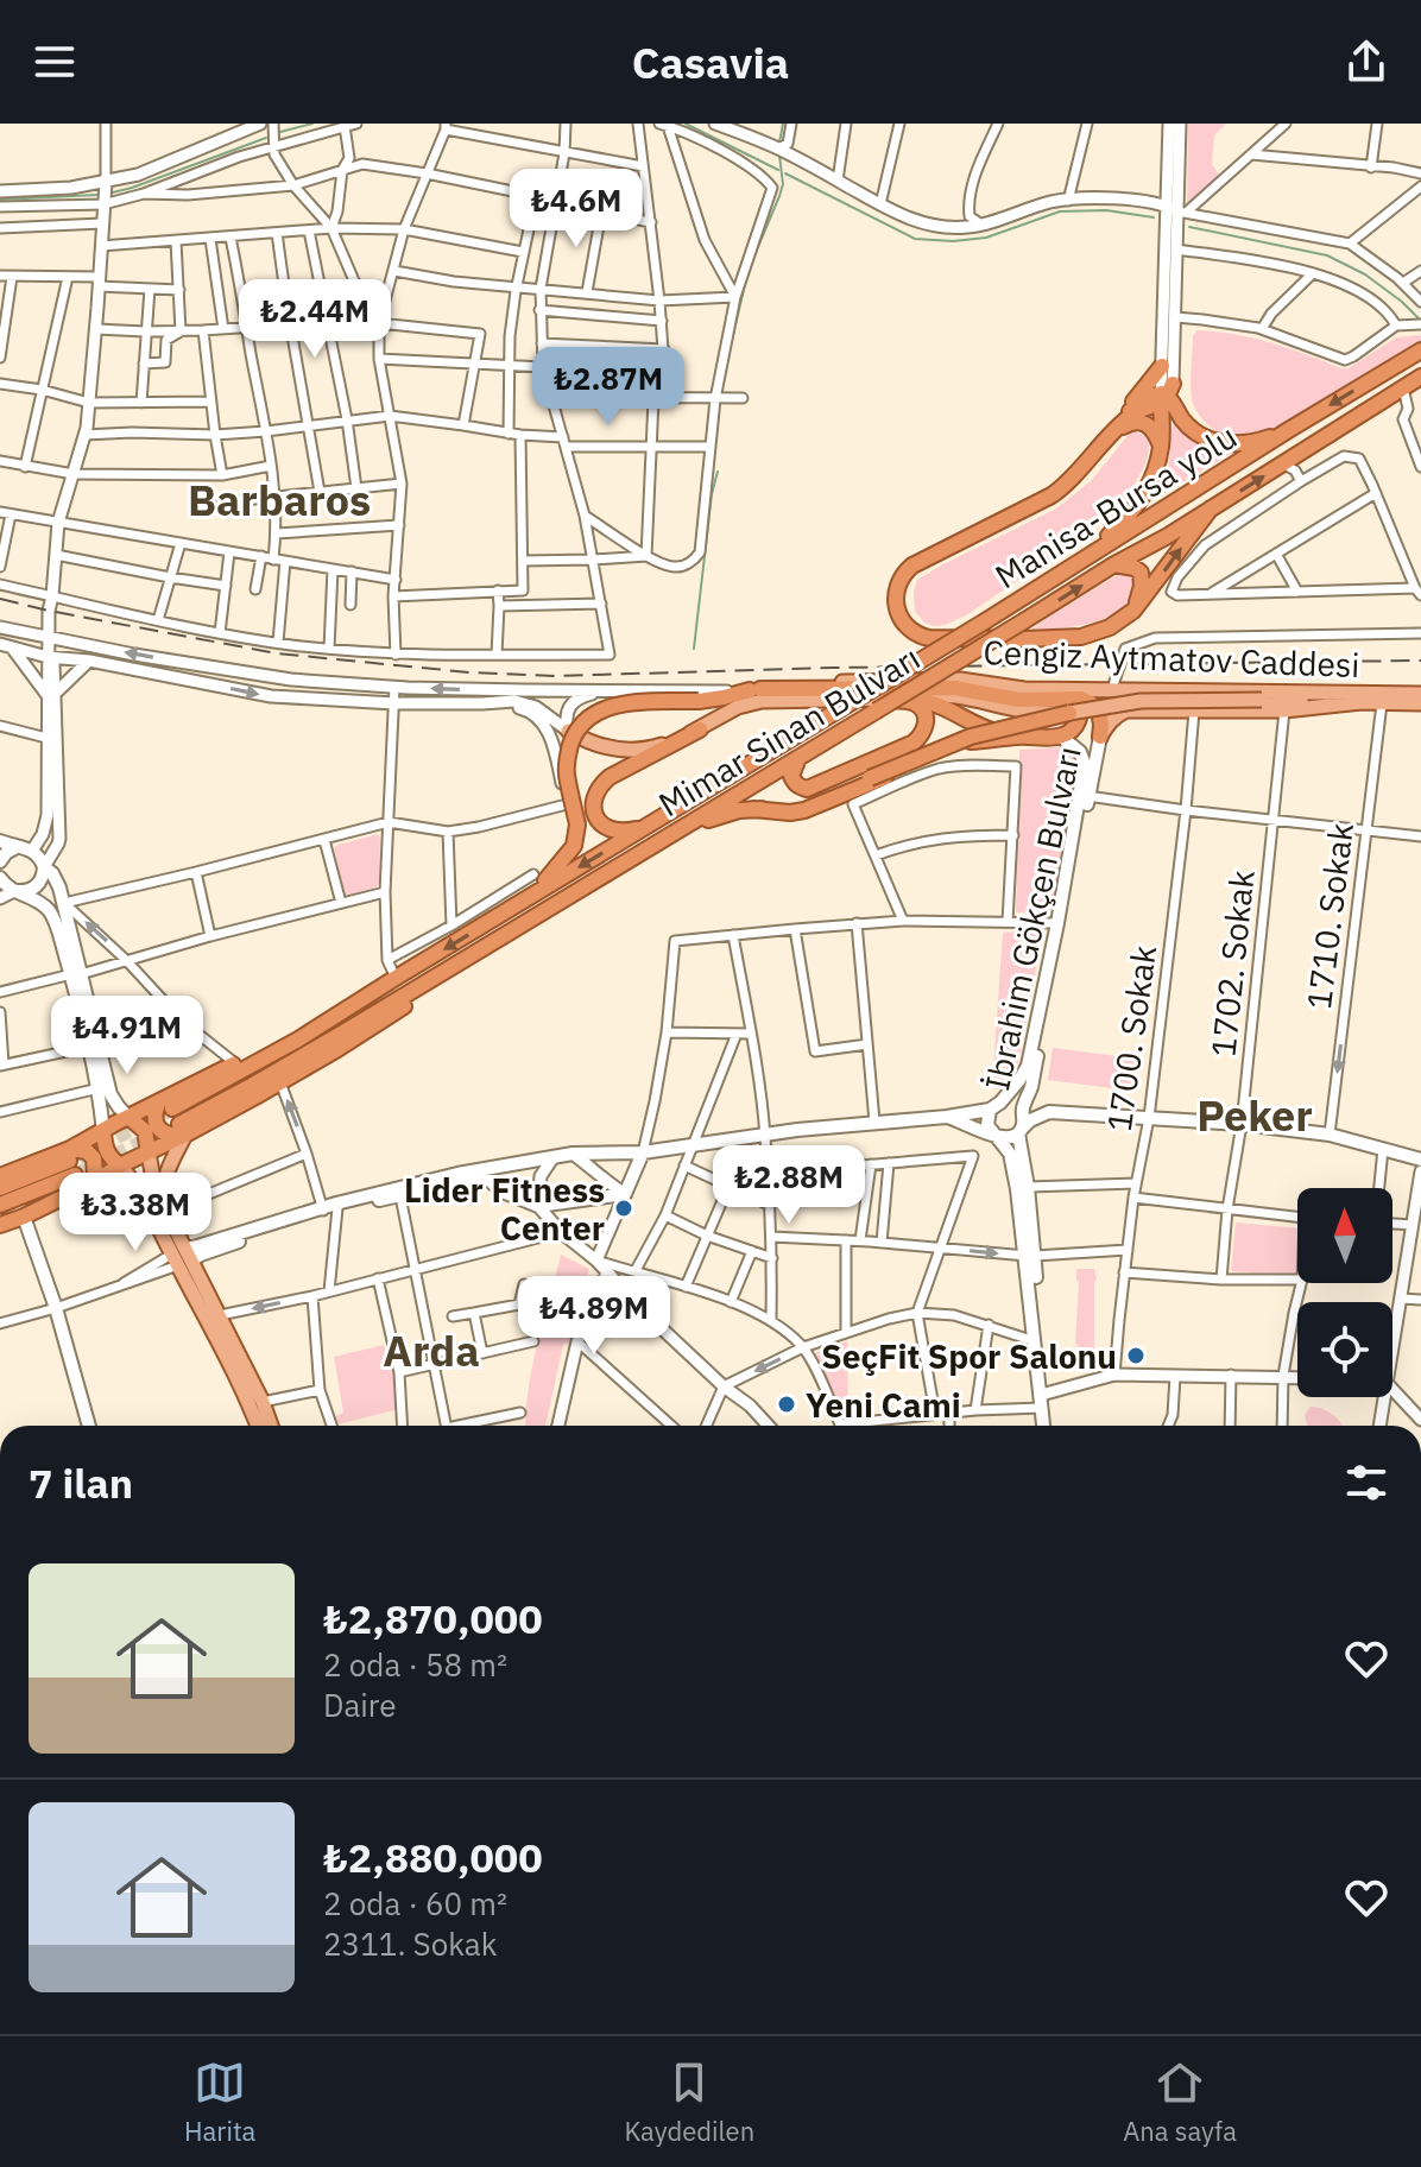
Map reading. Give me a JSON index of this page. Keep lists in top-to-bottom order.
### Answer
{
  "streets": {
    "highway": ["Manisa-Bursa yolu", "Mimar Sinan Bulvarı"],
    "main road": ["Cengiz Aytmatov Caddesi", "İbrahim Gökçen Bulvarı"],
    "street": ["1710. Sokak", "1702. Sokak", "1700. Sokak"]
  },
  "crossings": [
    ["Cengiz Aytmatov Caddesi", "1710. Sokak"]
  ],
  "one_way": ["1710. Sokak"],
  "districts": ["Barbaros", "Peker", "Arda"],
  "places": ["Lider Fitness Center", "SeçFit Spor Salonu", "Yeni Cami"],
  "north": "top",
  "page": {
    "header": "Casavia",
    "price": [
      "₺4.6M",
      "₺2.44M",
      "₺2.87M",
      "₺4.91M",
      "₺2.88M",
      "₺3.38M",
      "₺4.89M"
    ],
    "heading": "7 ilan",
    "list": [
      {
        "name": "₺2,870,000",
        "note": "2 oda · 58 m² · Daire"
      },
      {
        "name": "₺2,880,000",
        "note": "2 oda · 60 m² · 2311. Sokak"
      }
    ],
    "tabs": ["Harita", "Kaydedilen", "Ana sayfa"]
  }
}
